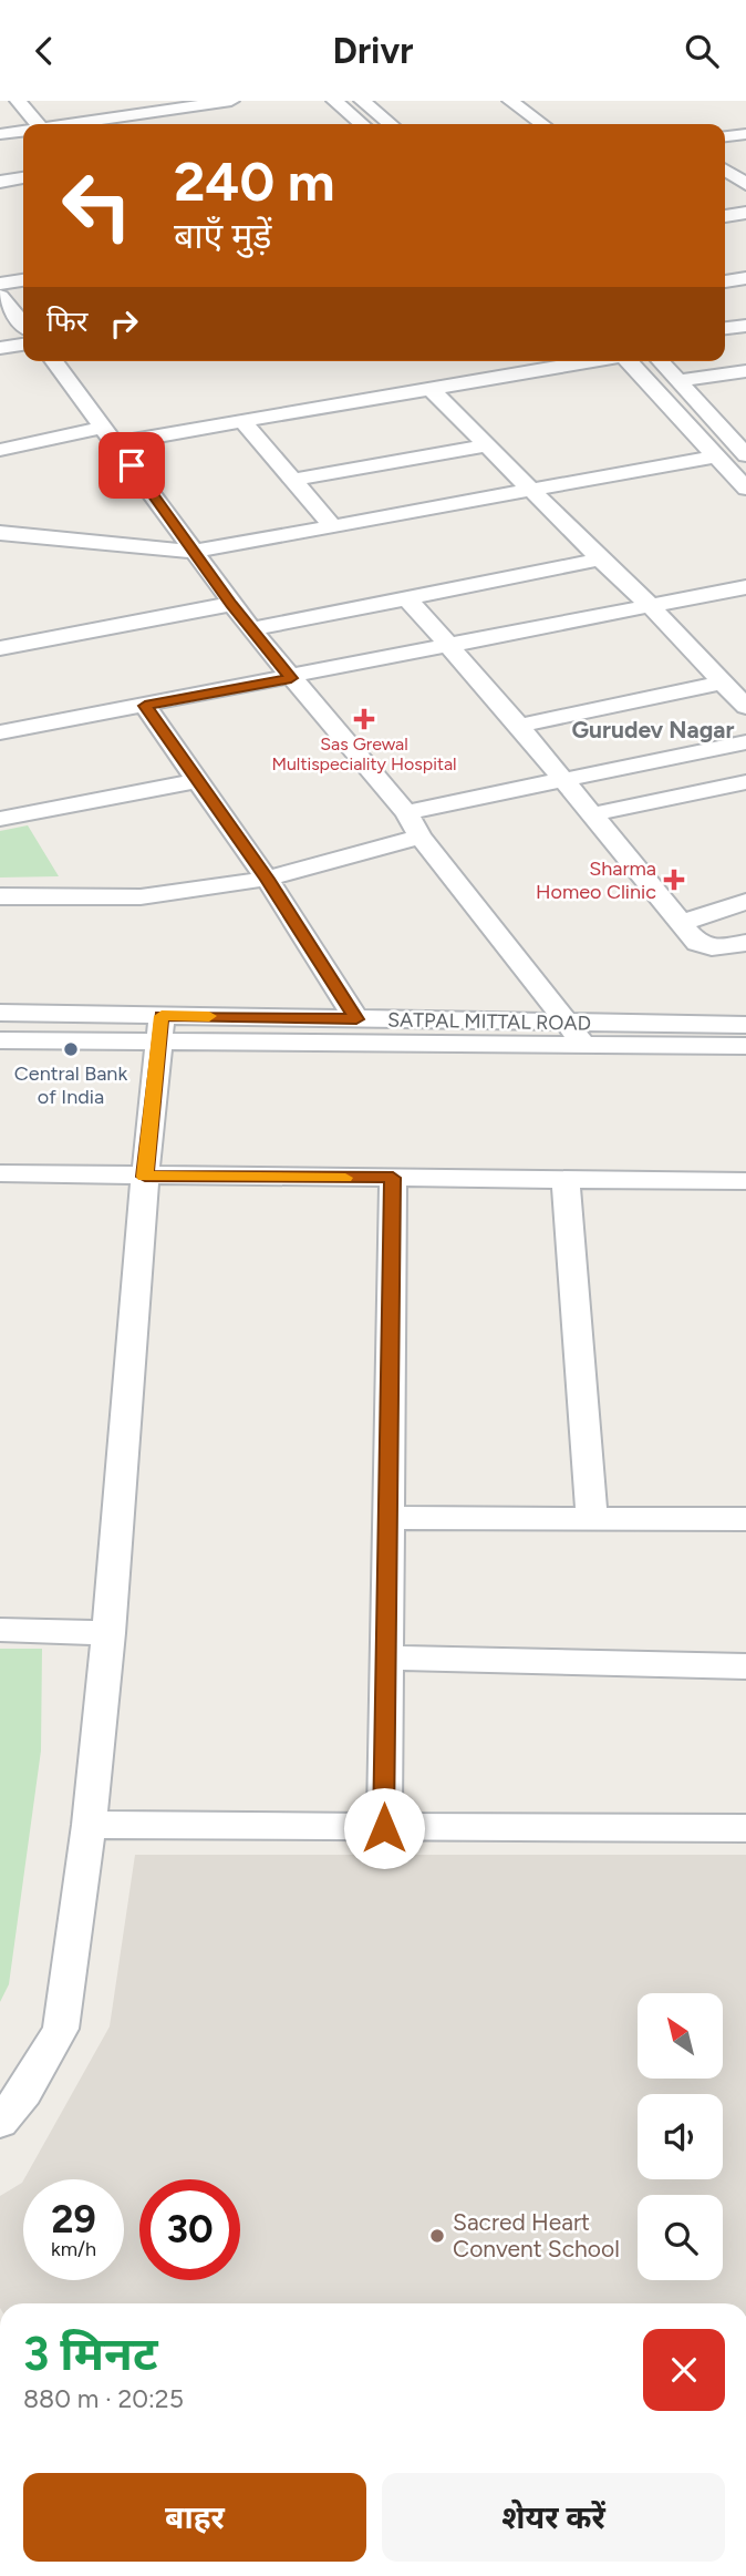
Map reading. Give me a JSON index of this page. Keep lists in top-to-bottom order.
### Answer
{
  "streets": {
    "street": ["SATPAL MITTAL ROAD"]
  },
  "districts": ["Gurudev Nagar"],
  "places": {
    "health": ["Sas Grewal Multispeciality Hospital", "Sharma Homeo Clinic"],
    "other": ["Central Bank of India", "Sacred Heart Convent School"]
  },
  "north": "top left",
  "page": {
    "header": "Drivr",
    "turn": ["240 m", "बाएँ मुड़ें"],
    "then": "फिर",
    "speed": "29 km/h",
    "limit": "30",
    "heading": ["3 मिनट", "880 m · 20:25"],
    "buttons": ["बाहर", "शेयर करें"]
  }
}
